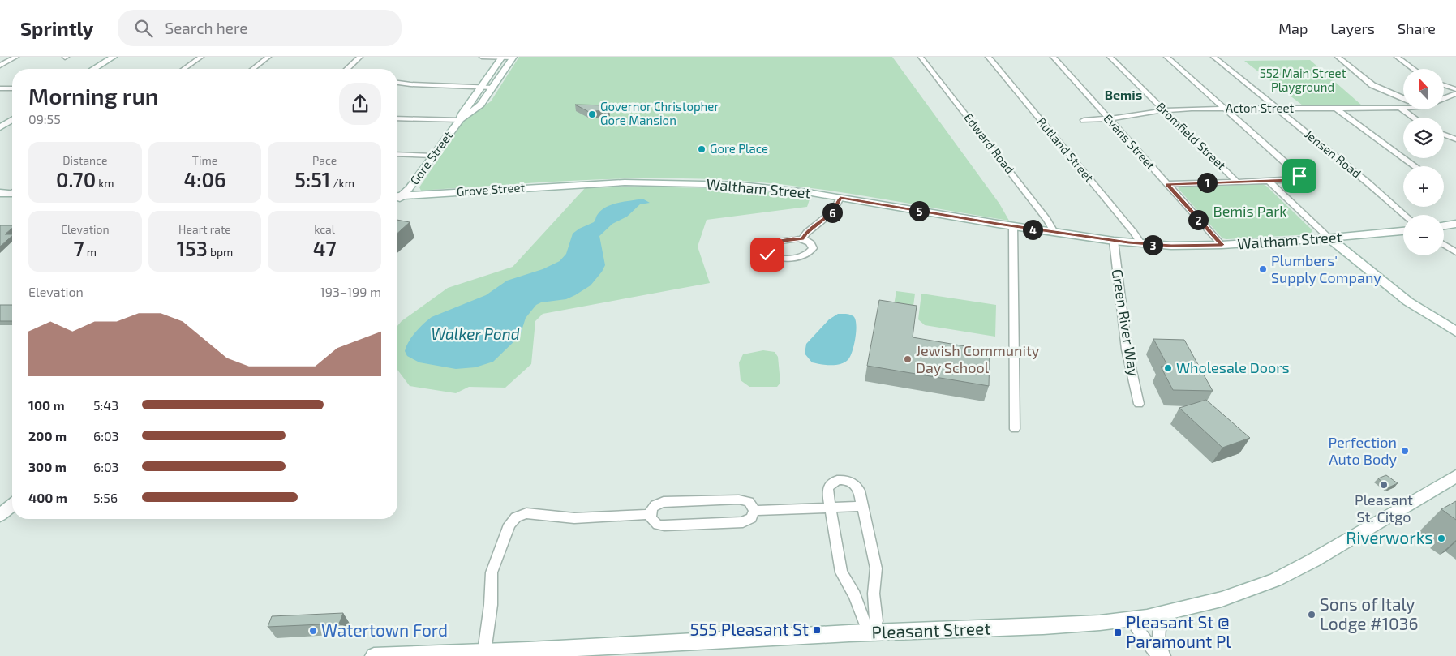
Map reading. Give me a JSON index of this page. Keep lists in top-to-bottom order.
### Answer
{
  "streets": {
    "street": [
      "Acton Street",
      "Bromfield Street",
      "Evans Street",
      "Edward Road",
      "Rutland Street",
      "Jensen Road",
      "Gore Street",
      "Waltham Street",
      "Grove Street",
      "Green River Way",
      "Pleasant Street"
    ]
  },
  "crossings": [
    ["Acton Street", "Bromfield Street"],
    ["Acton Street", "Evans Street"],
    ["Acton Street", "Jensen Road"],
    ["Evans Street", "Waltham Street"],
    ["Edward Road", "Waltham Street"],
    ["Rutland Street", "Waltham Street"],
    ["Gore Street", "Grove Street"],
    ["Waltham Street", "Grove Street"],
    ["Waltham Street", "Green River Way"]
  ],
  "districts": ["Bemis"],
  "water": ["Walker Pond"],
  "parks": ["552 Main Street Playground", "Bemis Park"],
  "places": {
    "other": [
      "Governor Christopher Gore Mansion",
      "Gore Place",
      "Plumbers' Supply Company",
      "Jewish Community Day School",
      "Wholesale Doors",
      "Perfection Auto Body",
      "Pleasant St. Citgo",
      "Riverworks",
      "Sons of Italy Lodge #1036",
      "Watertown Ford"
    ],
    "transit": ["555 Pleasant St", "Pleasant St @ Paramount Pl"]
  },
  "north": "top",
  "page": {
    "header": "Sprintly",
    "search": "Search here",
    "nav": ["Map", "Layers", "Share"],
    "map_buttons": ["+", "−"],
    "heading": ["Morning run", "09:55"],
    "stats": [
      ["Distance", "0.70 km"],
      ["Time", "4:06"],
      ["Pace", "5:51 /km"],
      ["Elevation", "7 m"],
      ["Heart rate", "153 bpm"],
      ["kcal", "47"]
    ],
    "pins": [
      "1",
      "5",
      "6",
      "2",
      "4",
      "3"
    ],
    "chart": ["Elevation", "193–199 m"],
    "list": [
      {
        "name": "100 m",
        "note": "5:43"
      },
      {
        "name": "200 m",
        "note": "6:03"
      },
      {
        "name": "300 m",
        "note": "6:03"
      },
      {
        "name": "400 m",
        "note": "5:56"
      }
    ]
  }
}
